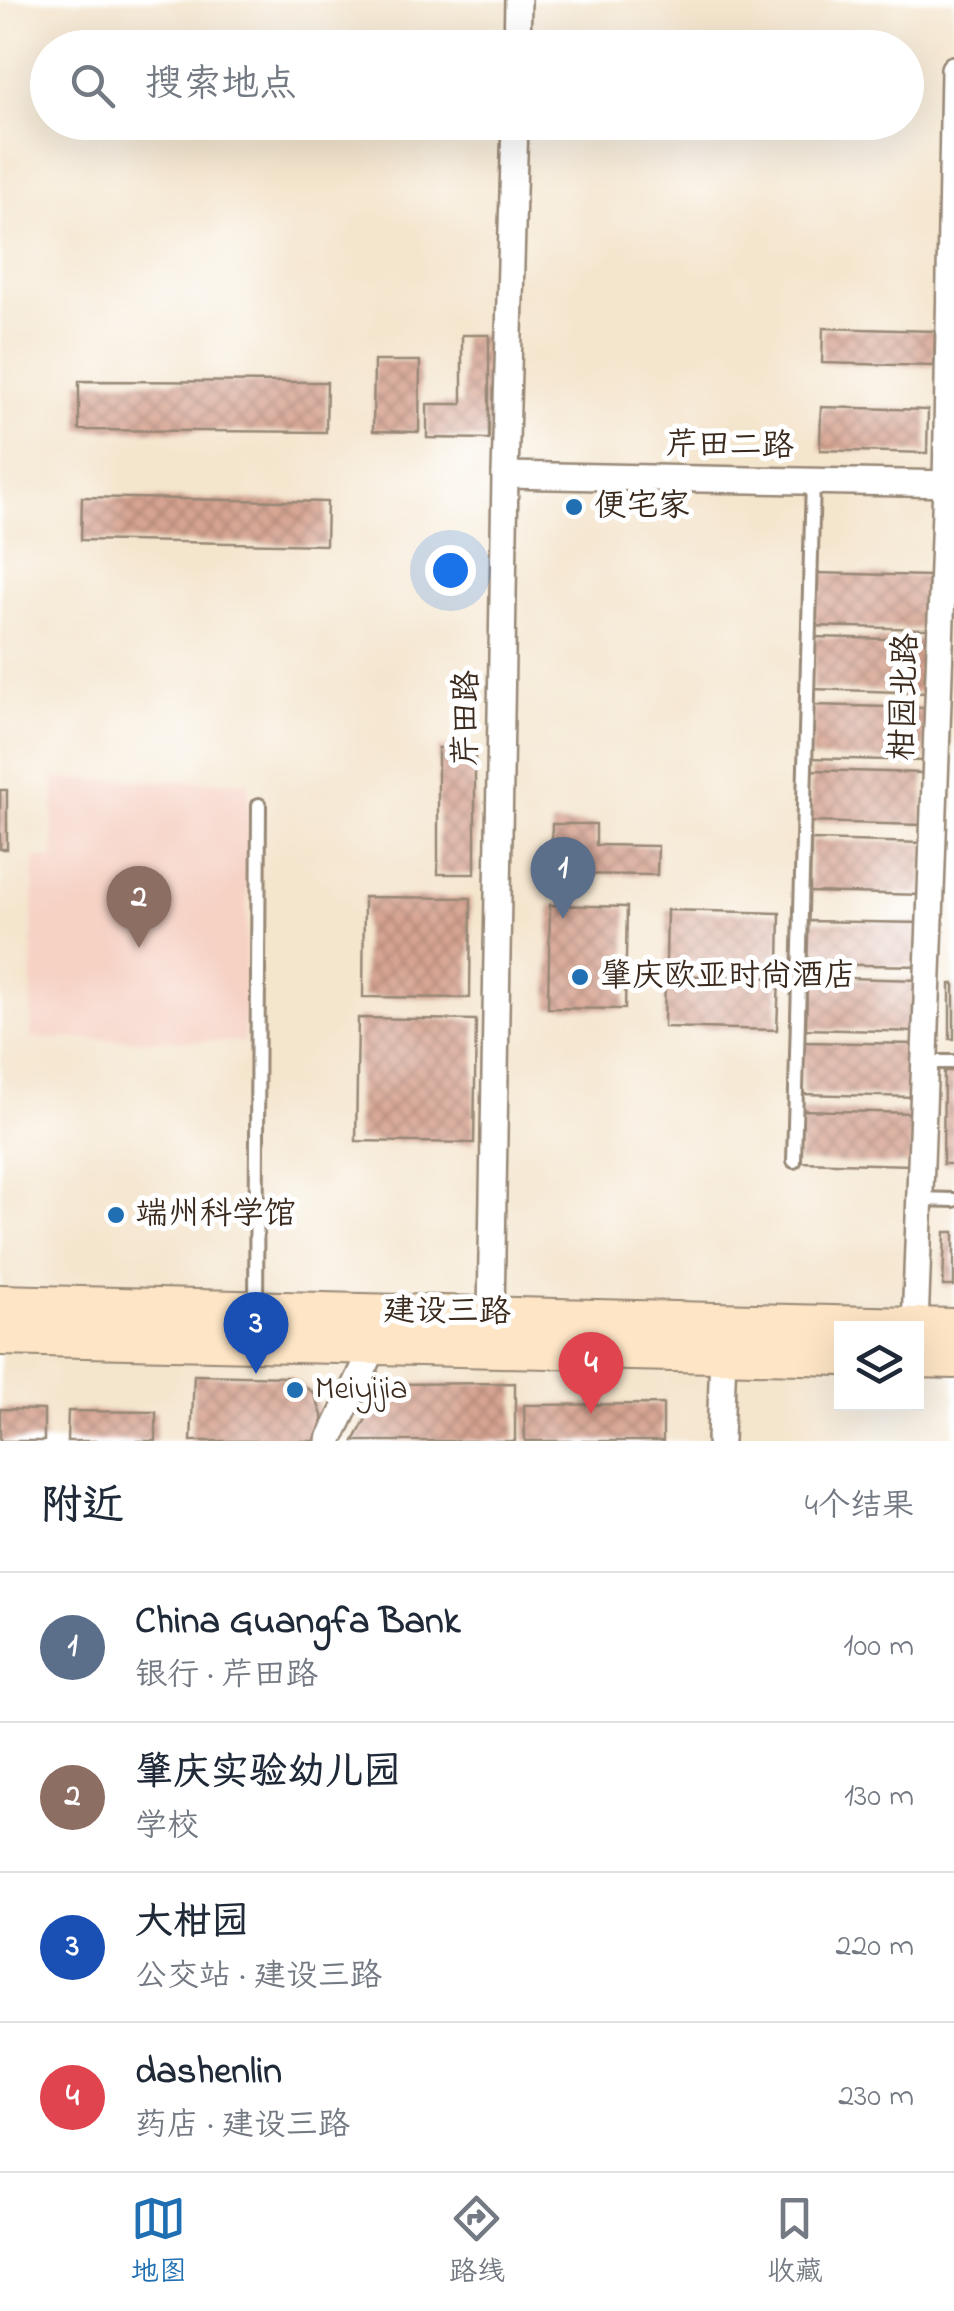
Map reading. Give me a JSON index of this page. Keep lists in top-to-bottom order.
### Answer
{
  "streets": {
    "main road": ["建设三路"],
    "street": ["芹田二路", "柑园北路", "芹田路"]
  },
  "crossings": [
    ["芹田二路", "柑园北路"],
    ["芹田二路", "芹田路"],
    ["芹田路", "建设三路"]
  ],
  "places": [
    "便宅家",
    "肇庆欧亚时尚酒店",
    "端州科学馆",
    "Meiyijia"
  ],
  "page": {
    "search": "搜索地点",
    "pins": [
      "1",
      "2",
      "3",
      "4"
    ],
    "heading": ["附近", "4个结果"],
    "list": [
      {
        "mark": "1",
        "name": "China Guangfa Bank",
        "note": "银行 · 芹田路",
        "value": "100 m"
      },
      {
        "mark": "2",
        "name": "肇庆实验幼儿园",
        "note": "学校",
        "value": "130 m"
      },
      {
        "mark": "3",
        "name": "大柑园",
        "note": "公交站 · 建设三路",
        "value": "220 m"
      },
      {
        "mark": "4",
        "name": "dashenlin",
        "note": "药店 · 建设三路",
        "value": "230 m"
      }
    ],
    "nav": ["地图", "路线", "收藏"]
  }
}
